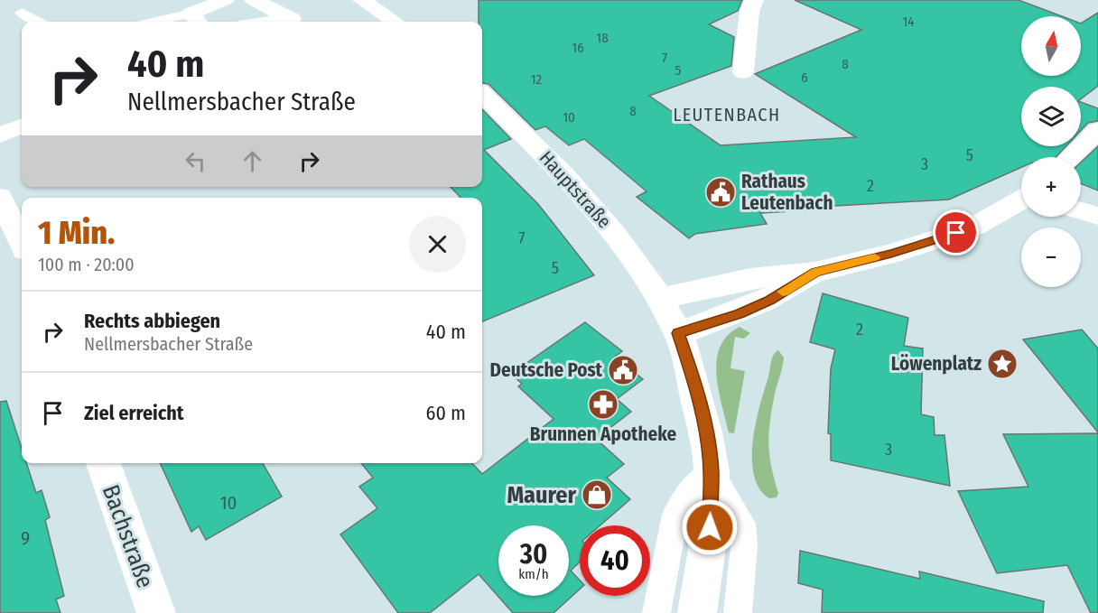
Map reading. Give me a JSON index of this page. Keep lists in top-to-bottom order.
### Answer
{
  "streets": {
    "street": ["Hauptstraße", "Bachstraße"]
  },
  "districts": ["LEUTENBACH"],
  "places": {
    "public building": ["Rathaus Leutenbach", "Deutsche Post"],
    "place": ["Löwenplatz"],
    "pharmacy": ["Brunnen Apotheke"],
    "shop": ["Maurer"]
  },
  "house_numbers": [
    "14",
    "18",
    "16",
    "7",
    "8",
    "5",
    "6",
    "12",
    "8",
    "10",
    "5",
    "3",
    "2",
    "7",
    "5",
    "2",
    "3",
    "10",
    "9"
  ],
  "north": "top",
  "page": {
    "map_buttons": ["+", "−"],
    "turn": ["40 m", "Nellmersbacher Straße"],
    "heading": ["1 Min.", "100 m · 20:00"],
    "list": [
      {
        "name": "Rechts abbiegen",
        "note": "Nellmersbacher Straße",
        "value": "40 m"
      },
      {
        "name": "Ziel erreicht",
        "value": "60 m"
      }
    ],
    "speed": "30 km/h",
    "limit": "40"
  }
}
